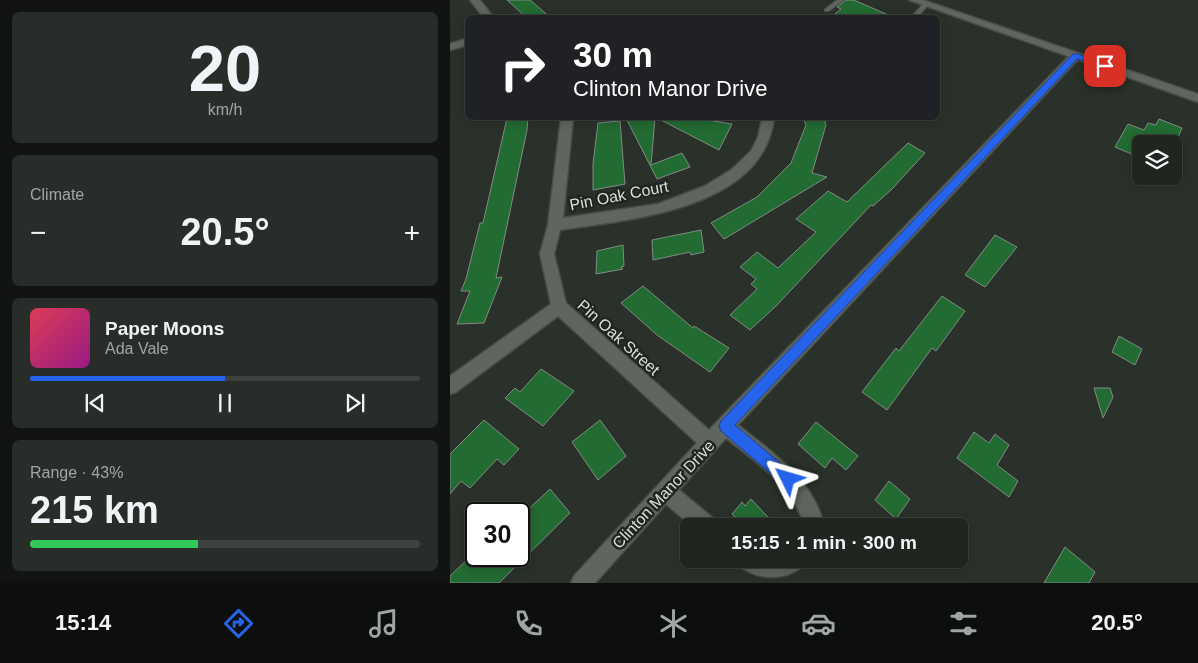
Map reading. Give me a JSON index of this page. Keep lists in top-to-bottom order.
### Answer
{
  "streets": {
    "street": ["Pin Oak Court", "Pin Oak Street", "Clinton Manor Drive"]
  },
  "crossings": [
    ["Pin Oak Court", "Pin Oak Street"],
    ["Pin Oak Street", "Clinton Manor Drive"]
  ],
  "page": {
    "tile": [
      ["20", "km/h"],
      "Climate",
      ["Range · 43%", "215 km"]
    ],
    "turn": ["30 m", "Clinton Manor Drive"],
    "heat": ["−", "20.5°", "+"],
    "song": ["Paper Moons", "Ada Vale"],
    "limit": "30",
    "trip": "15:15 · 1 min · 300 m",
    "tabs": ["15:14", "20.5°"]
  }
}
